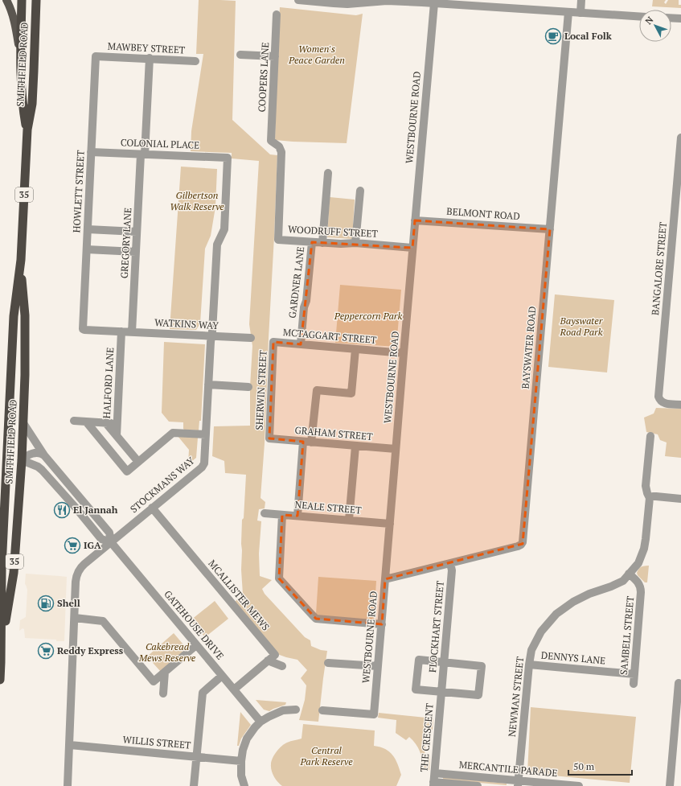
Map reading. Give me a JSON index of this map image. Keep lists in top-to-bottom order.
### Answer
{
  "streets": {
    "highway": ["SMITHFIELD ROAD", "35"],
    "street": [
      "MAWBEY STREET",
      "COOPERS LANE",
      "WESTBOURNE ROAD",
      "COLONIAL PLACE",
      "HOWLETT STREET",
      "BELMONT ROAD",
      "WOODRUFF STREET",
      "GREGORY LANE",
      "BANGALORE STREET",
      "GARDNER LANE",
      "WATKINS WAY",
      "MCTAGGART STREET",
      "BAYSWATER ROAD",
      "HALFORD LANE",
      "SHERWIN STREET",
      "GRAHAM STREET",
      "STOCKMANS WAY",
      "NEALE STREET",
      "MCALLISTER MEWS",
      "GATEHOUSE DRIVE",
      "FLOCKHART STREET",
      "SAMBELL STREET",
      "DENNYS LANE",
      "NEWMAN STREET",
      "THE CRESCENT",
      "WILLIS STREET",
      "MERCANTILE PARADE"
    ]
  },
  "crossings": [
    ["MAWBEY STREET", "HOWLETT STREET"],
    ["MAWBEY STREET", "GREGORY LANE"],
    ["SMITHFIELD ROAD", "GATEHOUSE DRIVE"],
    ["COOPERS LANE", "WOODRUFF STREET"],
    ["WESTBOURNE ROAD", "BELMONT ROAD"],
    ["WESTBOURNE ROAD", "WOODRUFF STREET"],
    ["WESTBOURNE ROAD", "MCTAGGART STREET"],
    ["WESTBOURNE ROAD", "BAYSWATER ROAD"],
    ["WESTBOURNE ROAD", "GRAHAM STREET"],
    ["WESTBOURNE ROAD", "NEALE STREET"],
    ["COLONIAL PLACE", "HOWLETT STREET"],
    ["COLONIAL PLACE", "GREGORY LANE"],
    ["COLONIAL PLACE", "STOCKMANS WAY"],
    ["HOWLETT STREET", "WATKINS WAY"],
    ["BELMONT ROAD", "BAYSWATER ROAD"],
    ["WOODRUFF STREET", "GARDNER LANE"],
    ["GREGORY LANE", "WATKINS WAY"],
    ["GARDNER LANE", "MCTAGGART STREET"],
    ["WATKINS WAY", "HALFORD LANE"],
    ["WATKINS WAY", "STOCKMANS WAY"],
    ["MCTAGGART STREET", "SHERWIN STREET"],
    ["BAYSWATER ROAD", "FLOCKHART STREET"],
    ["SHERWIN STREET", "GRAHAM STREET"],
    ["STOCKMANS WAY", "MCALLISTER MEWS"],
    ["STOCKMANS WAY", "GATEHOUSE DRIVE"],
    ["STOCKMANS WAY", "WILLIS STREET"],
    ["FLOCKHART STREET", "THE CRESCENT"],
    ["SAMBELL STREET", "DENNYS LANE"],
    ["SAMBELL STREET", "NEWMAN STREET"],
    ["DENNYS LANE", "NEWMAN STREET"],
    ["NEWMAN STREET", "MERCANTILE PARADE"],
    ["THE CRESCENT", "MERCANTILE PARADE"]
  ],
  "parks": [
    "Women's Peace Garden",
    "Gilbertson Walk Reserve",
    "Peppercorn Park",
    "Bayswater Road Park",
    "Cakebread Mews Reserve",
    "Central Park Reserve"
  ],
  "places": {
    "cafe": ["Local Folk"],
    "restaurant": ["El Jannah"],
    "supermarket": ["IGA", "Reddy Express"],
    "fuel station": ["Shell"]
  },
  "scale_bar": "50 m",
  "north": "top left"
}
